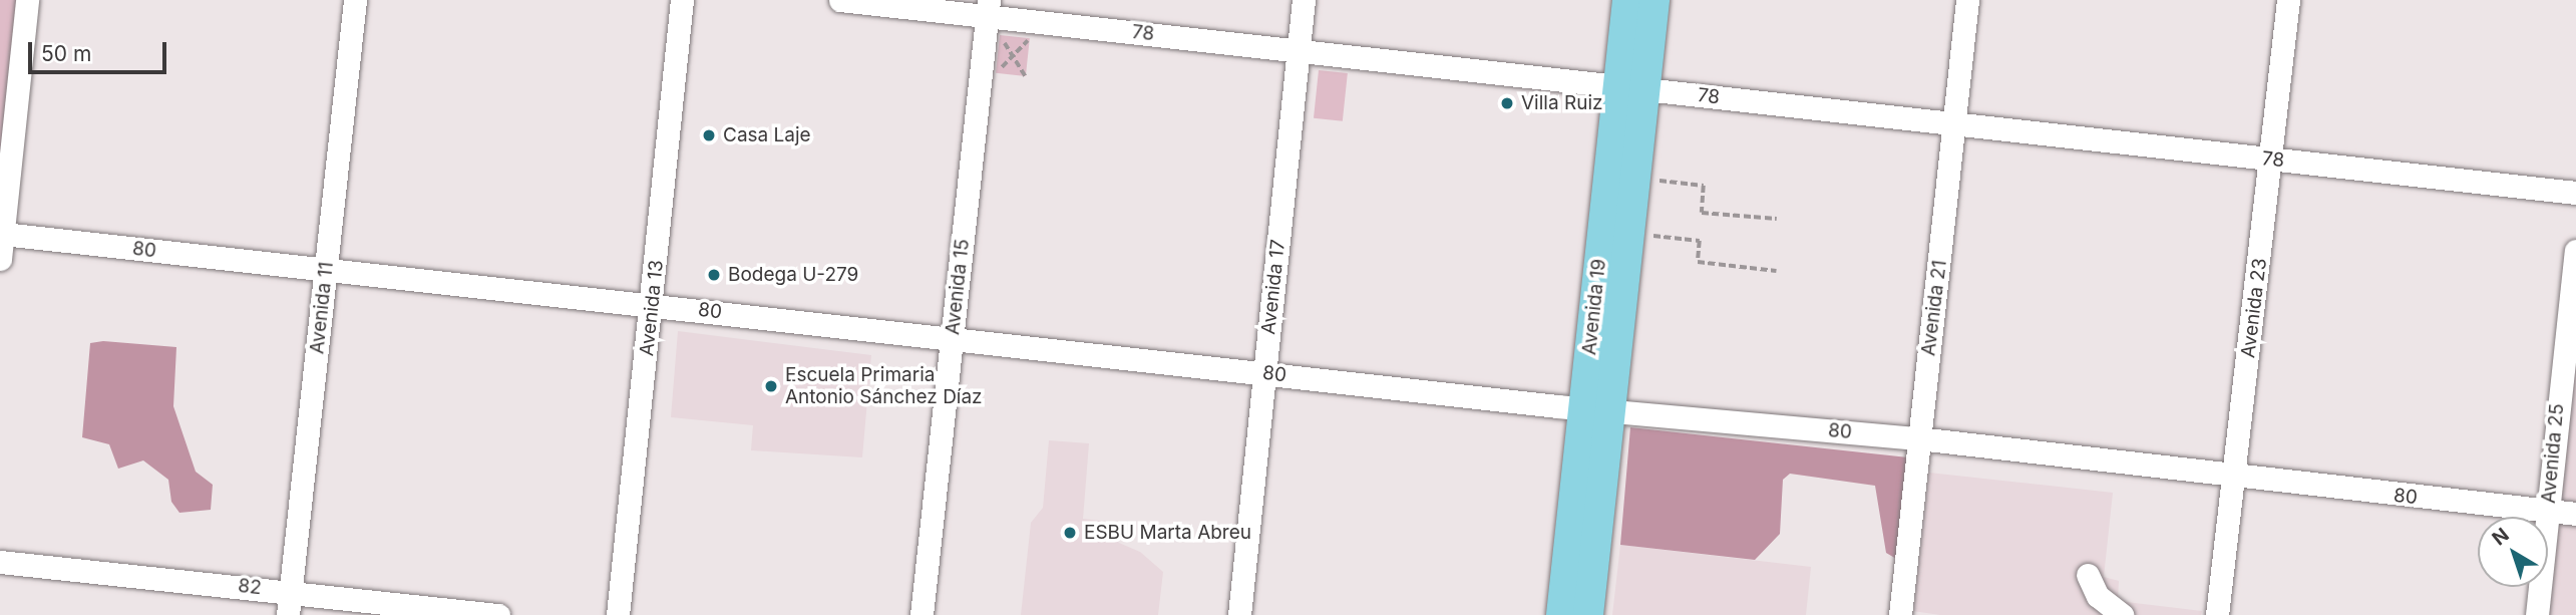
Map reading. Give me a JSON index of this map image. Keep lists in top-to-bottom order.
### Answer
{
  "streets": {
    "main road": ["Avenida 19"],
    "street": [
      "78",
      "80",
      "Avenida 15",
      "Avenida 17",
      "Avenida 11",
      "Avenida 13",
      "Avenida 21",
      "Avenida 23",
      "Avenida 25",
      "82"
    ]
  },
  "crossings": [
    ["78", "Avenida 15"],
    ["78", "Avenida 17"],
    ["78", "Avenida 19"],
    ["78", "Avenida 21"],
    ["78", "Avenida 23"],
    ["80", "Avenida 15"],
    ["80", "Avenida 17"],
    ["80", "Avenida 19"],
    ["80", "Avenida 11"],
    ["80", "Avenida 13"],
    ["80", "Avenida 21"],
    ["80", "Avenida 23"],
    ["80", "Avenida 25"],
    ["Avenida 11", "82"]
  ],
  "places": [
    "Villa Ruiz",
    "Casa Laje",
    "Bodega U-279",
    "Escuela Primaria Antonio Sánchez Díaz",
    "ESBU Marta Abreu"
  ],
  "scale_bar": "50 m",
  "north": "top left"
}
